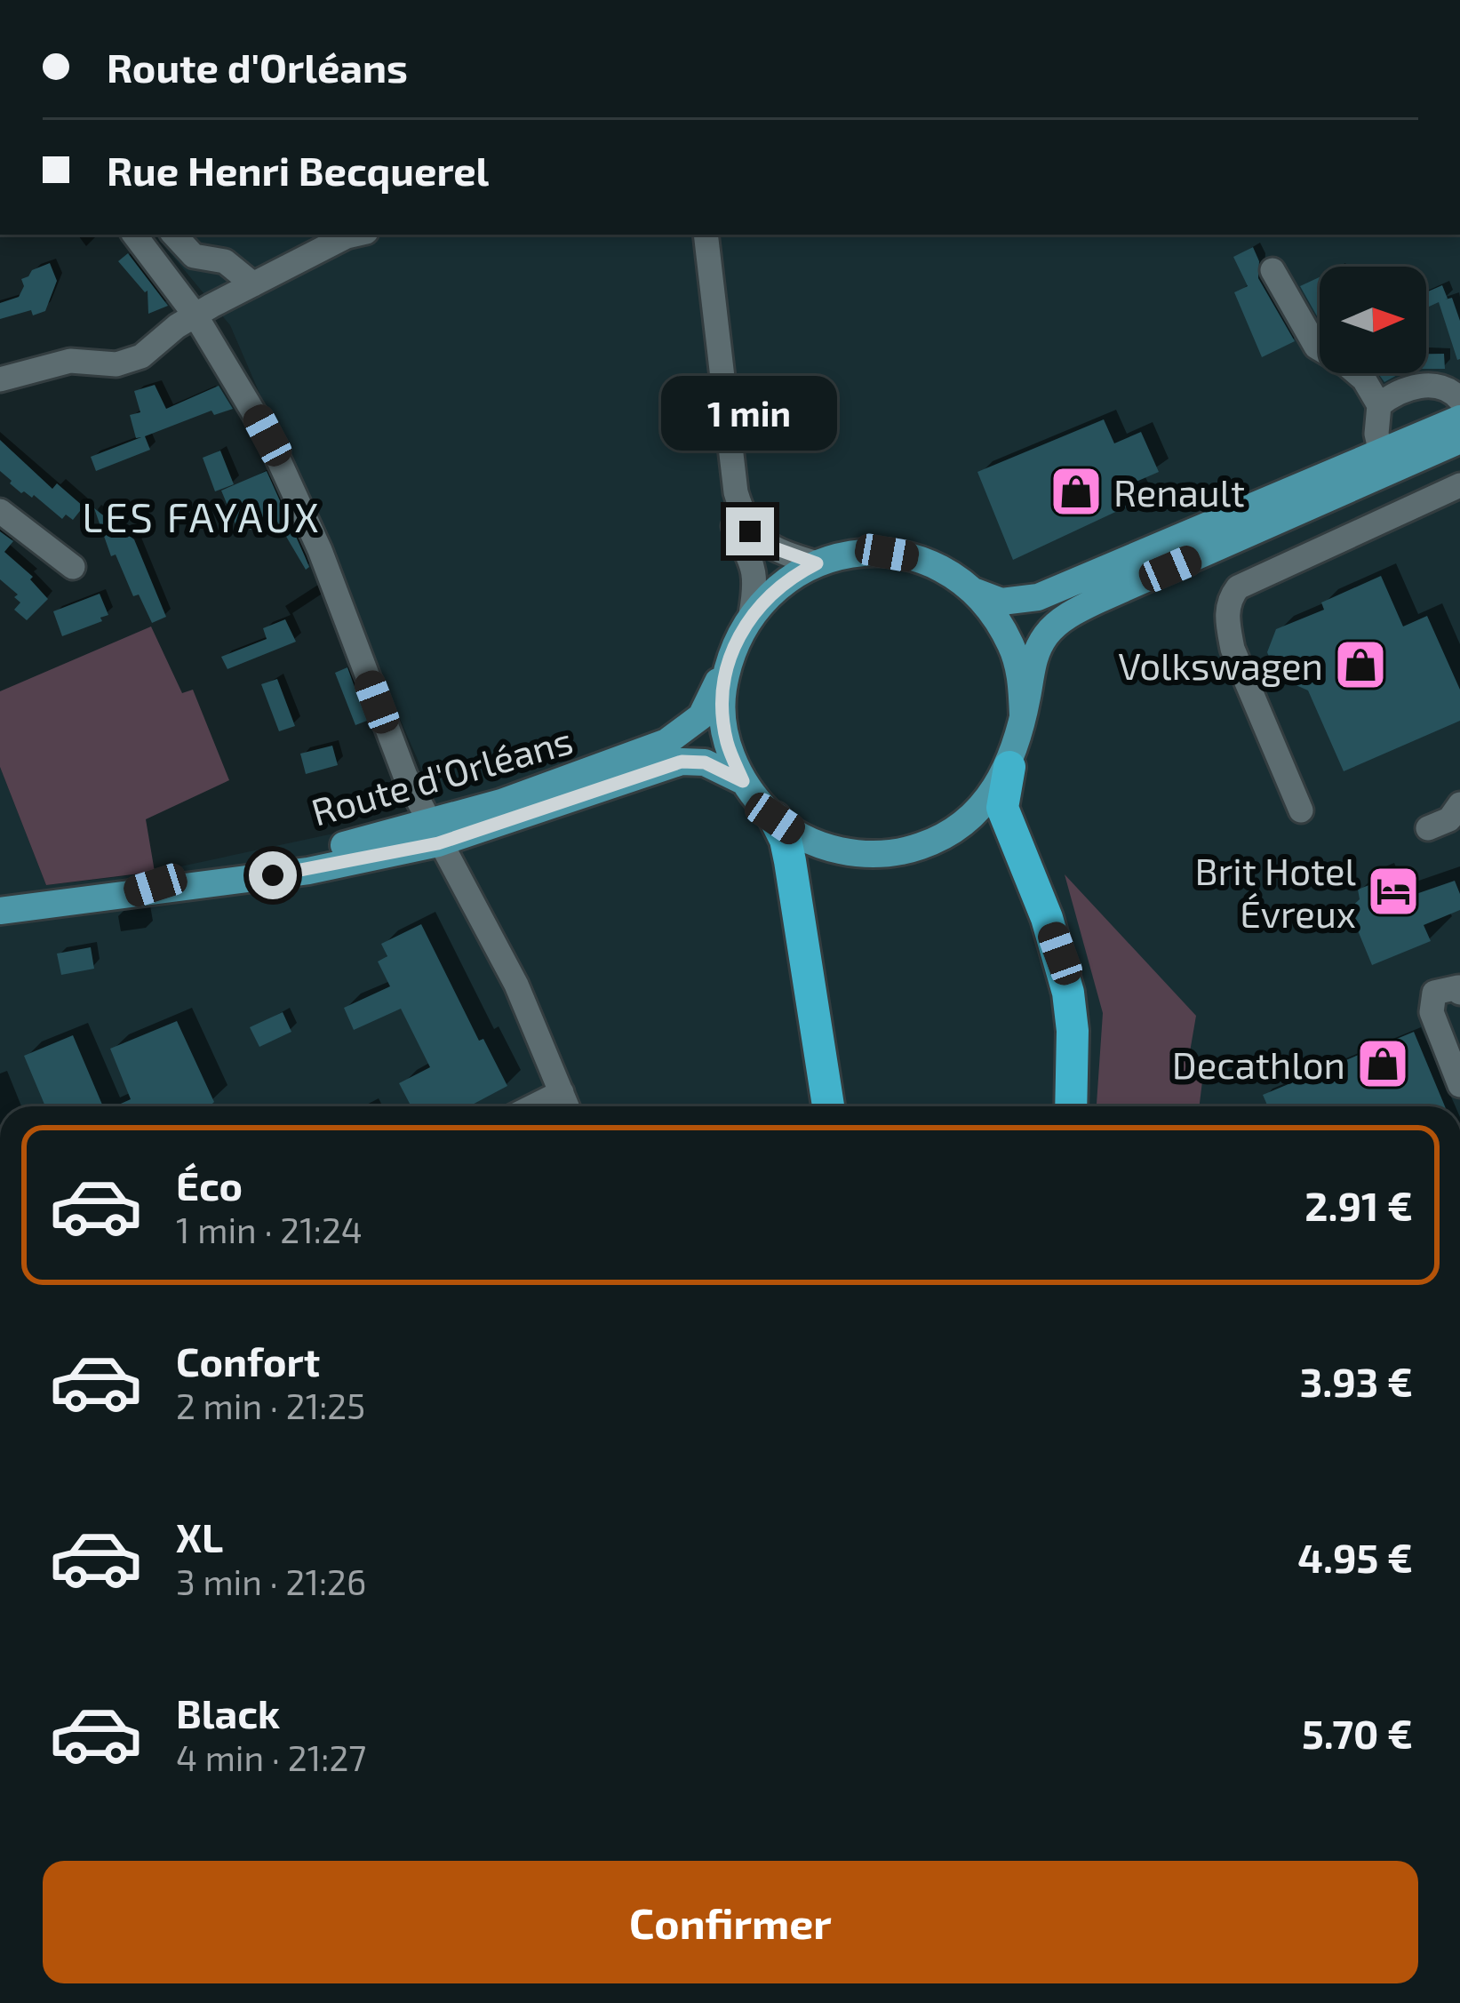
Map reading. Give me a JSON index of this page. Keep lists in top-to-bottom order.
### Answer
{
  "streets": {
    "main road": ["Route d'Orléans"]
  },
  "districts": ["LES FAYAUX"],
  "places": {
    "shop": ["Renault", "Volkswagen", "Decathlon"],
    "hotel": ["Brit Hotel Évreux"]
  },
  "north": "right",
  "page": {
    "banner": ["Route d'Orléans", "Rue Henri Becquerel"],
    "bubble": "1 min",
    "list": [
      {
        "name": "Éco",
        "note": "1 min · 21:24",
        "value": "2.91 €"
      },
      {
        "name": "Confort",
        "note": "2 min · 21:25",
        "value": "3.93 €"
      },
      {
        "name": "XL",
        "note": "3 min · 21:26",
        "value": "4.95 €"
      },
      {
        "name": "Black",
        "note": "4 min · 21:27",
        "value": "5.70 €"
      }
    ],
    "buttons": "Confirmer"
  }
}
